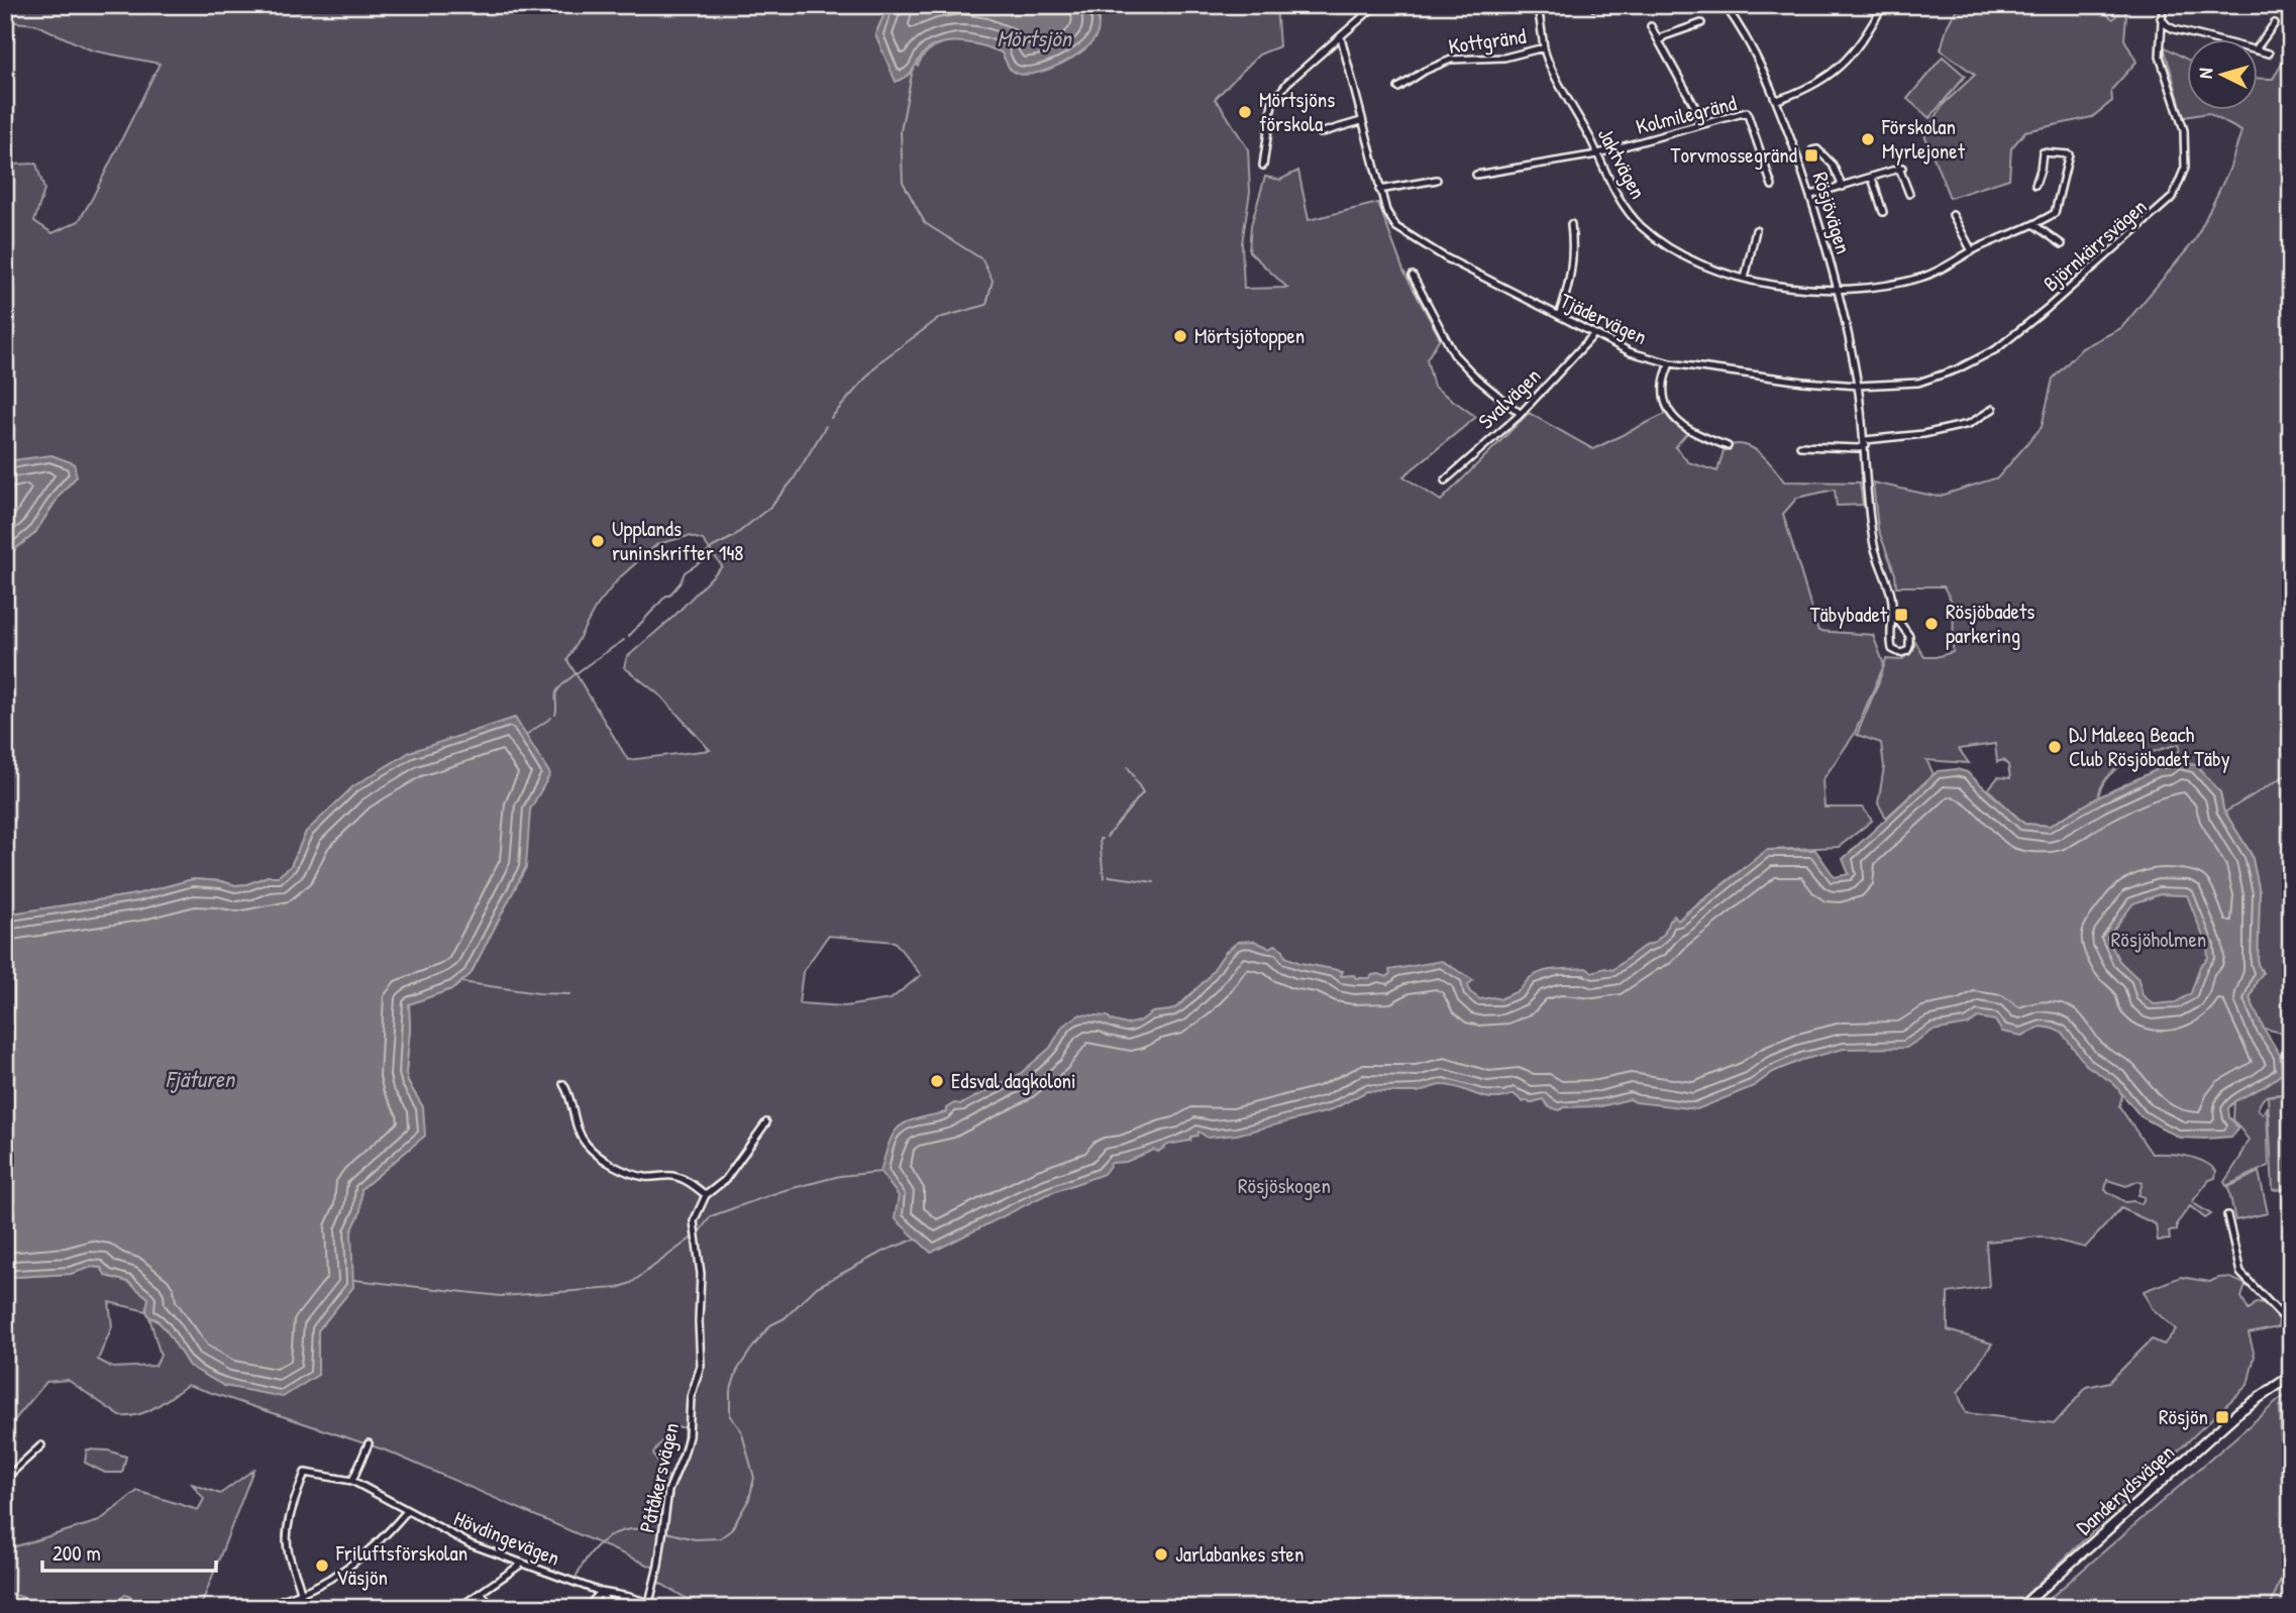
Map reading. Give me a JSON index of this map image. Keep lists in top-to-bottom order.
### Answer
{
  "streets": {
    "main road": ["Danderydsvägen"],
    "street": [
      "Kottgränd",
      "Kolmilegränd",
      "Jaktvägen",
      "Rösjövägen",
      "Björnkärrsvägen",
      "Tjädervägen",
      "Svalvägen",
      "Påtåkersvägen",
      "Hövdingevägen"
    ]
  },
  "crossings": [
    ["Kottgränd", "Jaktvägen"],
    ["Kolmilegränd", "Jaktvägen"],
    ["Jaktvägen", "Rösjövägen"],
    ["Rösjövägen", "Björnkärrsvägen"],
    ["Rösjövägen", "Tjädervägen"],
    ["Björnkärrsvägen", "Tjädervägen"],
    ["Tjädervägen", "Svalvägen"],
    ["Påtåkersvägen", "Hövdingevägen"]
  ],
  "water": ["Mörtsjön", "Fjäturen"],
  "parks": ["Rösjöholmen", "Rösjöskogen"],
  "places": {
    "other": [
      "Mörtsjöns förskola",
      "Förskolan Myrlejonet",
      "Mörtsjötoppen",
      "Upplands runinskrifter 148",
      "Rösjöbadets parkering",
      "DJ Maleeq Beach Club Rösjöbadet Täby",
      "Edsval dagkoloni",
      "Jarlabankes sten",
      "Friluftsförskolan Väsjön"
    ],
    "transit": ["Torvmossegränd", "Täbybadet", "Rösjön"]
  },
  "scale_bar": "200 m",
  "north": "left"
}
